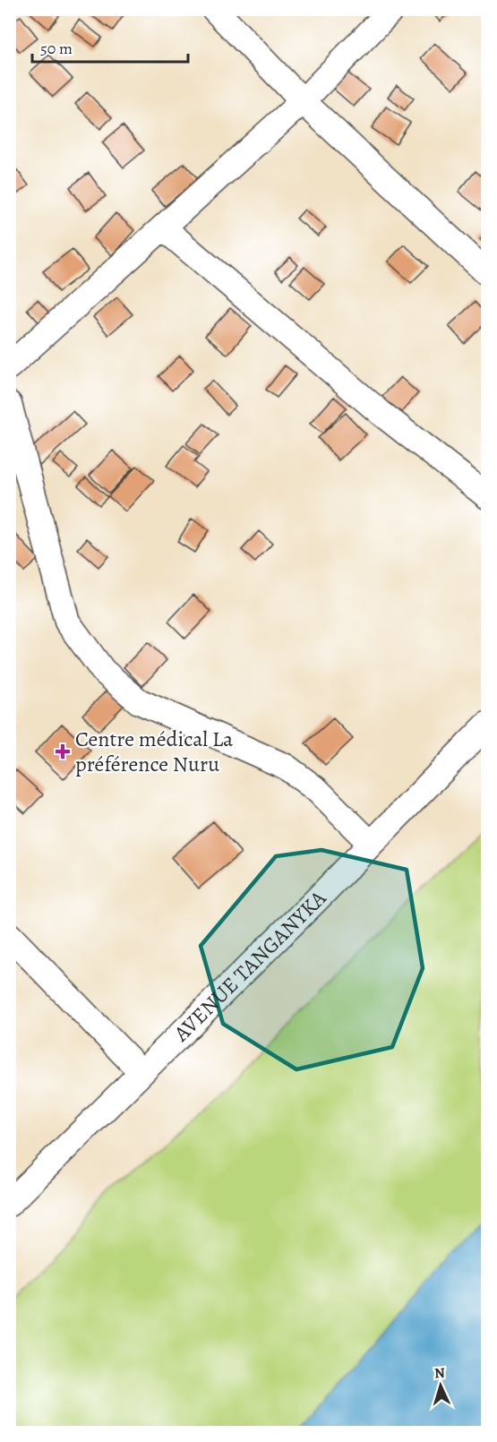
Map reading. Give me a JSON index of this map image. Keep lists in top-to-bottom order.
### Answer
{
  "streets": {
    "street": ["AVENUE TANGANYKA"]
  },
  "places": {
    "health": ["Centre médical La préférence Nuru"]
  },
  "scale_bar": "50 m",
  "north": "top"
}
